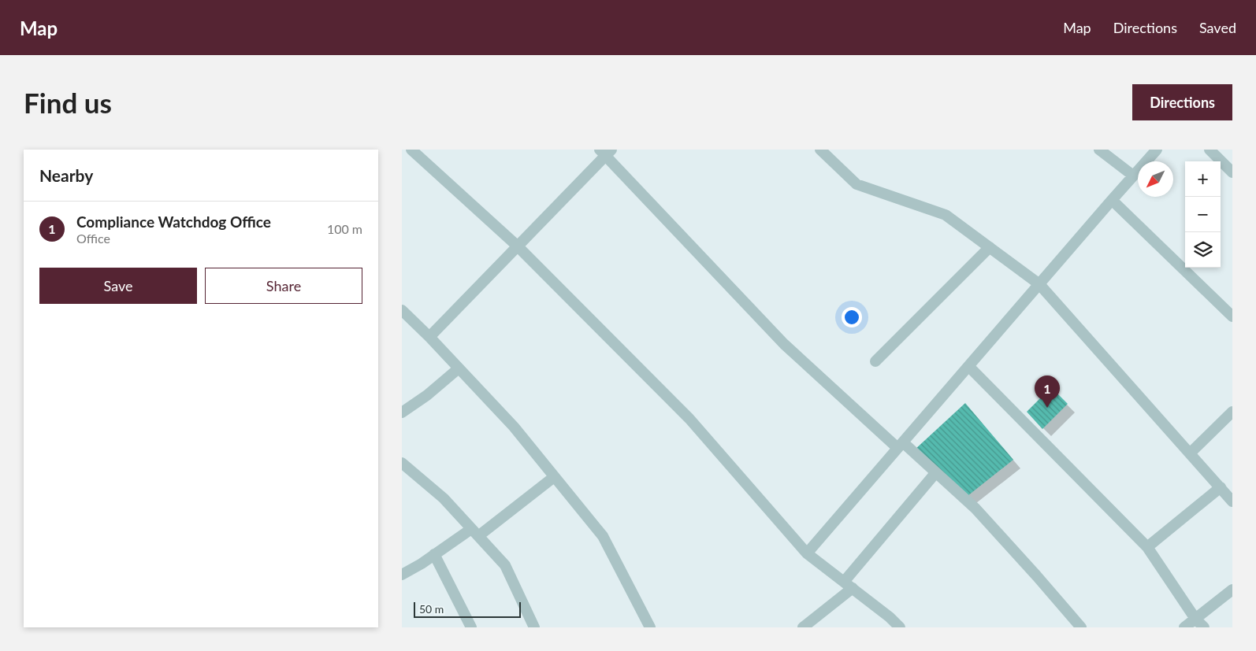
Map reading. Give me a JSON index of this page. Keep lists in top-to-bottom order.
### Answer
{
  "scale_bar": "50 m",
  "north": "bottom left",
  "page": {
    "header": "Map",
    "nav": ["Map", "Directions", "Saved"],
    "buttons": [
      "Directions",
      ["Save", "Share"]
    ],
    "title": "Find us",
    "heading": "Nearby",
    "map_buttons": ["+", "−"],
    "list": [
      {
        "mark": "1",
        "name": "Compliance Watchdog Office",
        "note": "Office",
        "value": "100 m"
      }
    ],
    "pins": "1",
    "scale": "50 m"
  }
}
